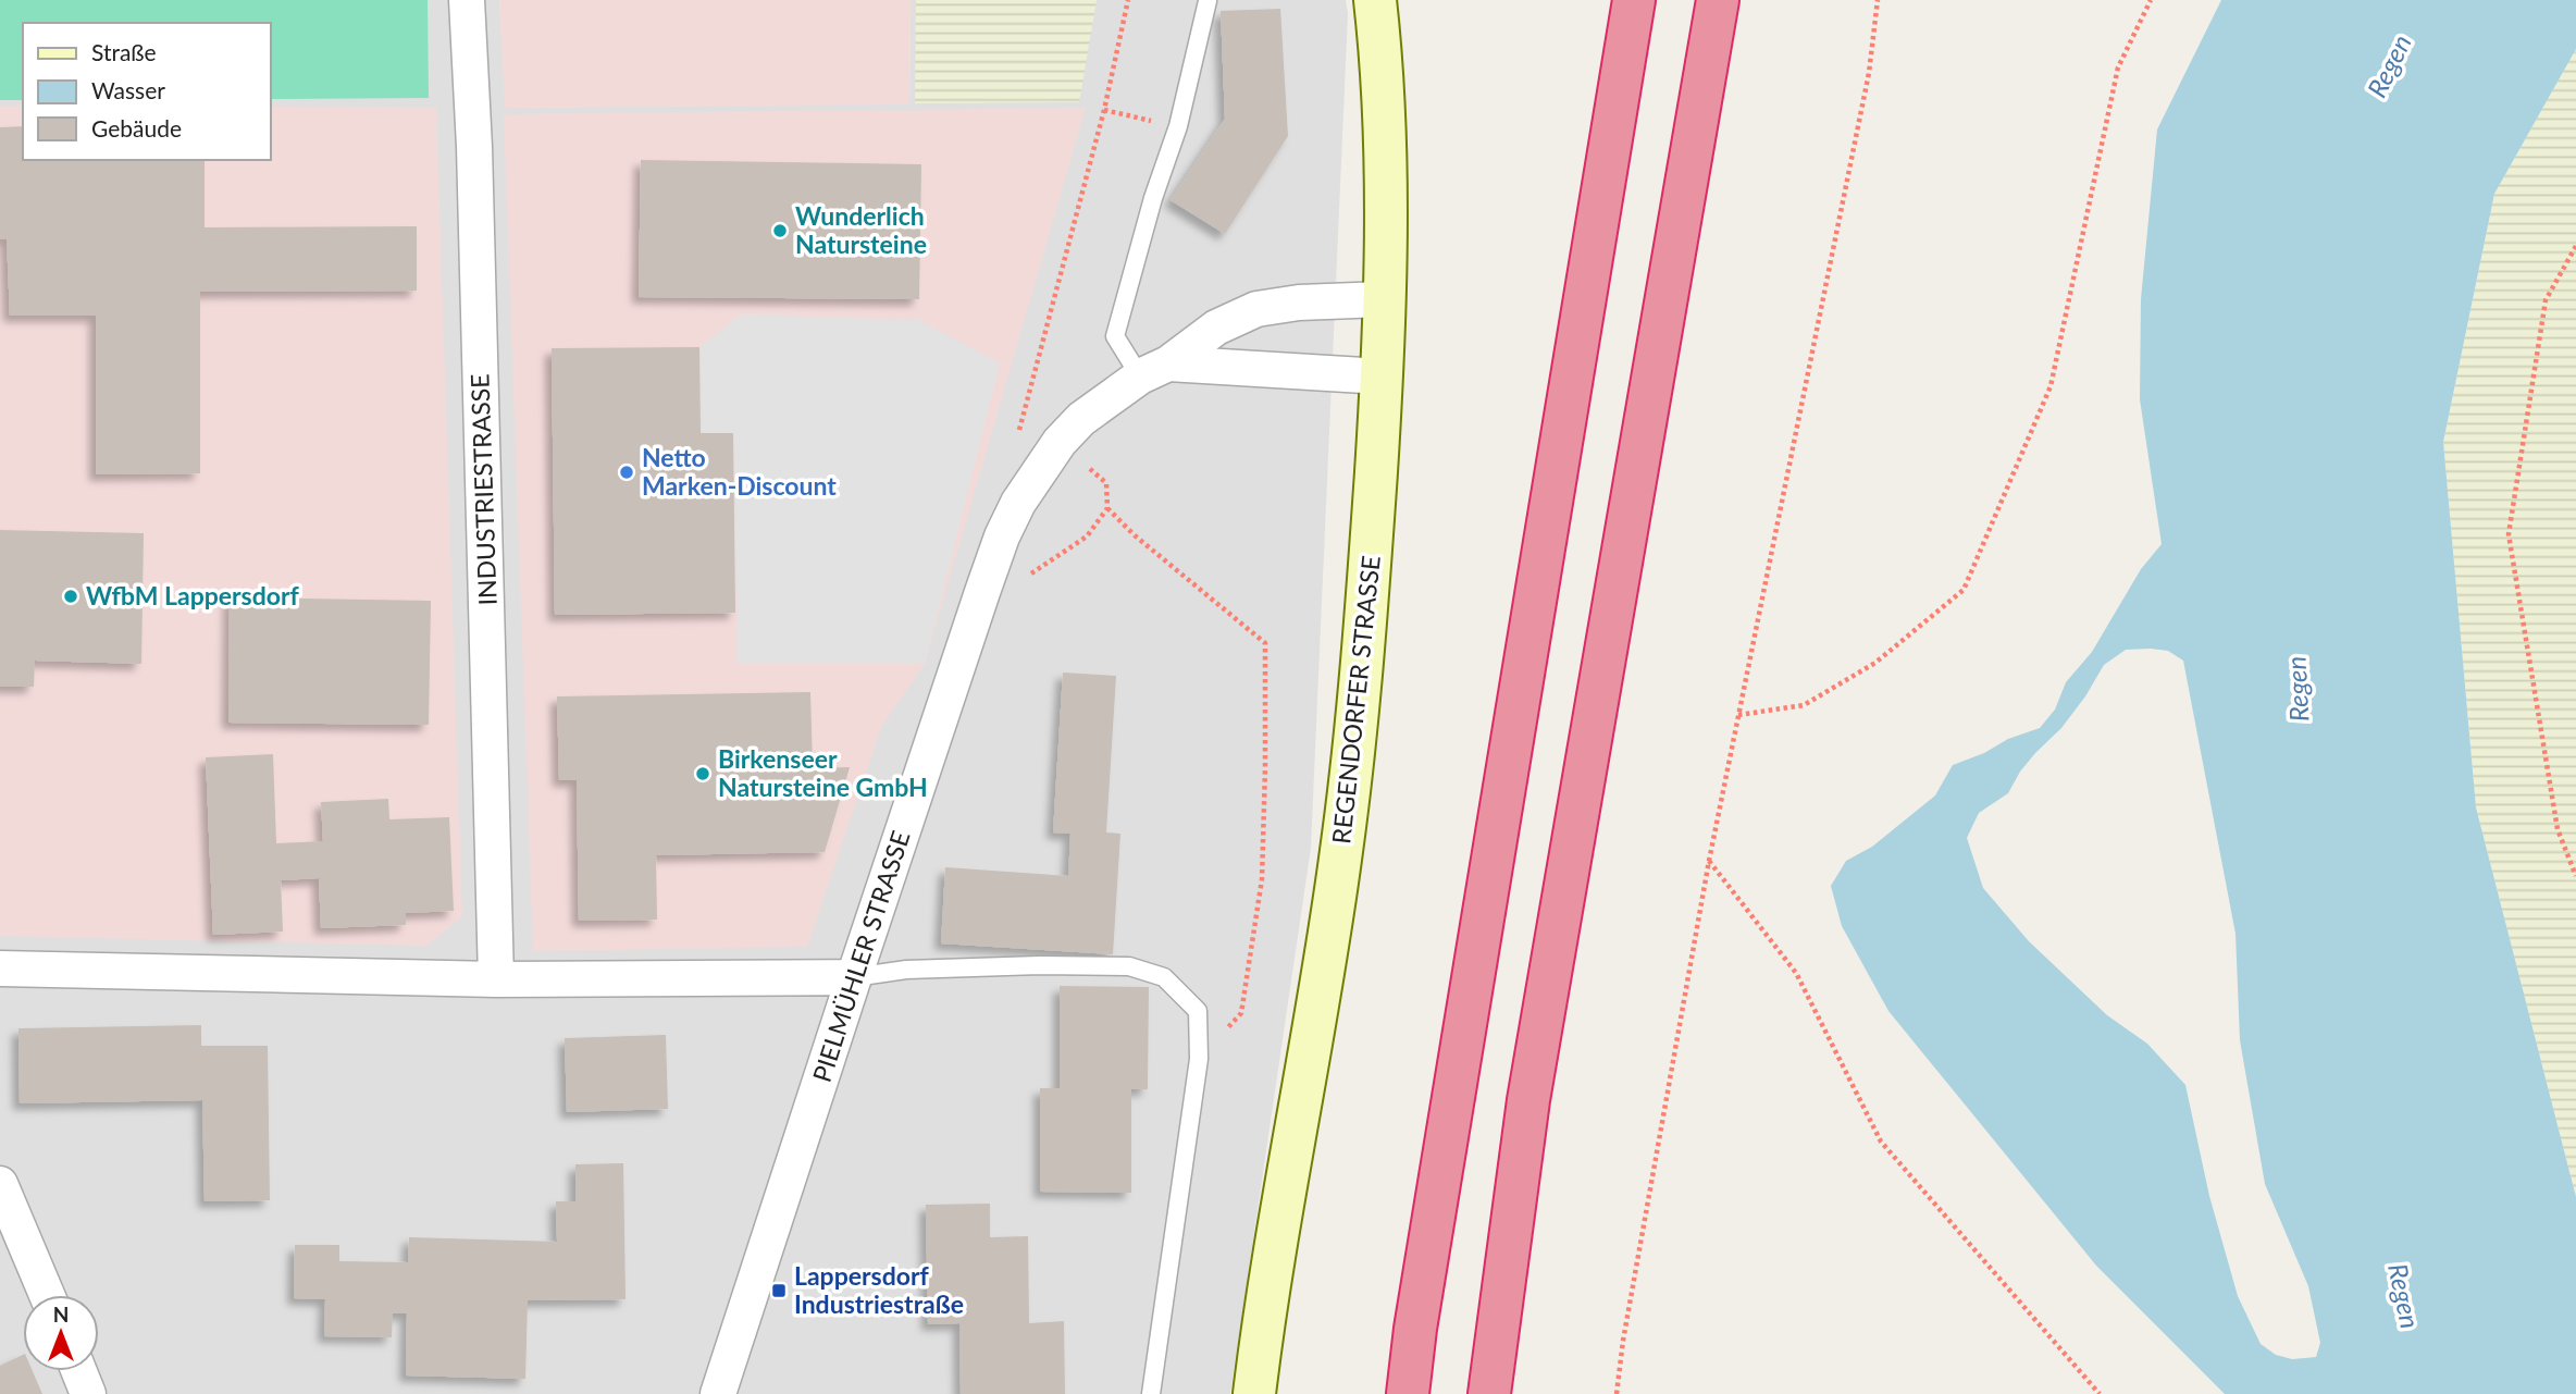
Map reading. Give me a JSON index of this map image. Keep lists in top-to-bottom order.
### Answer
{
  "streets": {
    "street": ["INDUSTRIESTRASSE", "REGENDORFER STRASSE", "PIELMÜHLER STRASSE"]
  },
  "crossings": [
    ["REGENDORFER STRASSE", "PIELMÜHLER STRASSE"]
  ],
  "water": ["Regen"],
  "places": {
    "other": [
      "Wunderlich Natursteine",
      "Netto Marken-Discount",
      "WfbM Lappersdorf",
      "Birkenseer Natursteine GmbH"
    ],
    "transit": ["Lappersdorf Industriestraße"]
  },
  "legend": ["Straße", "Wasser", "Gebäude"],
  "north": "top"
}
